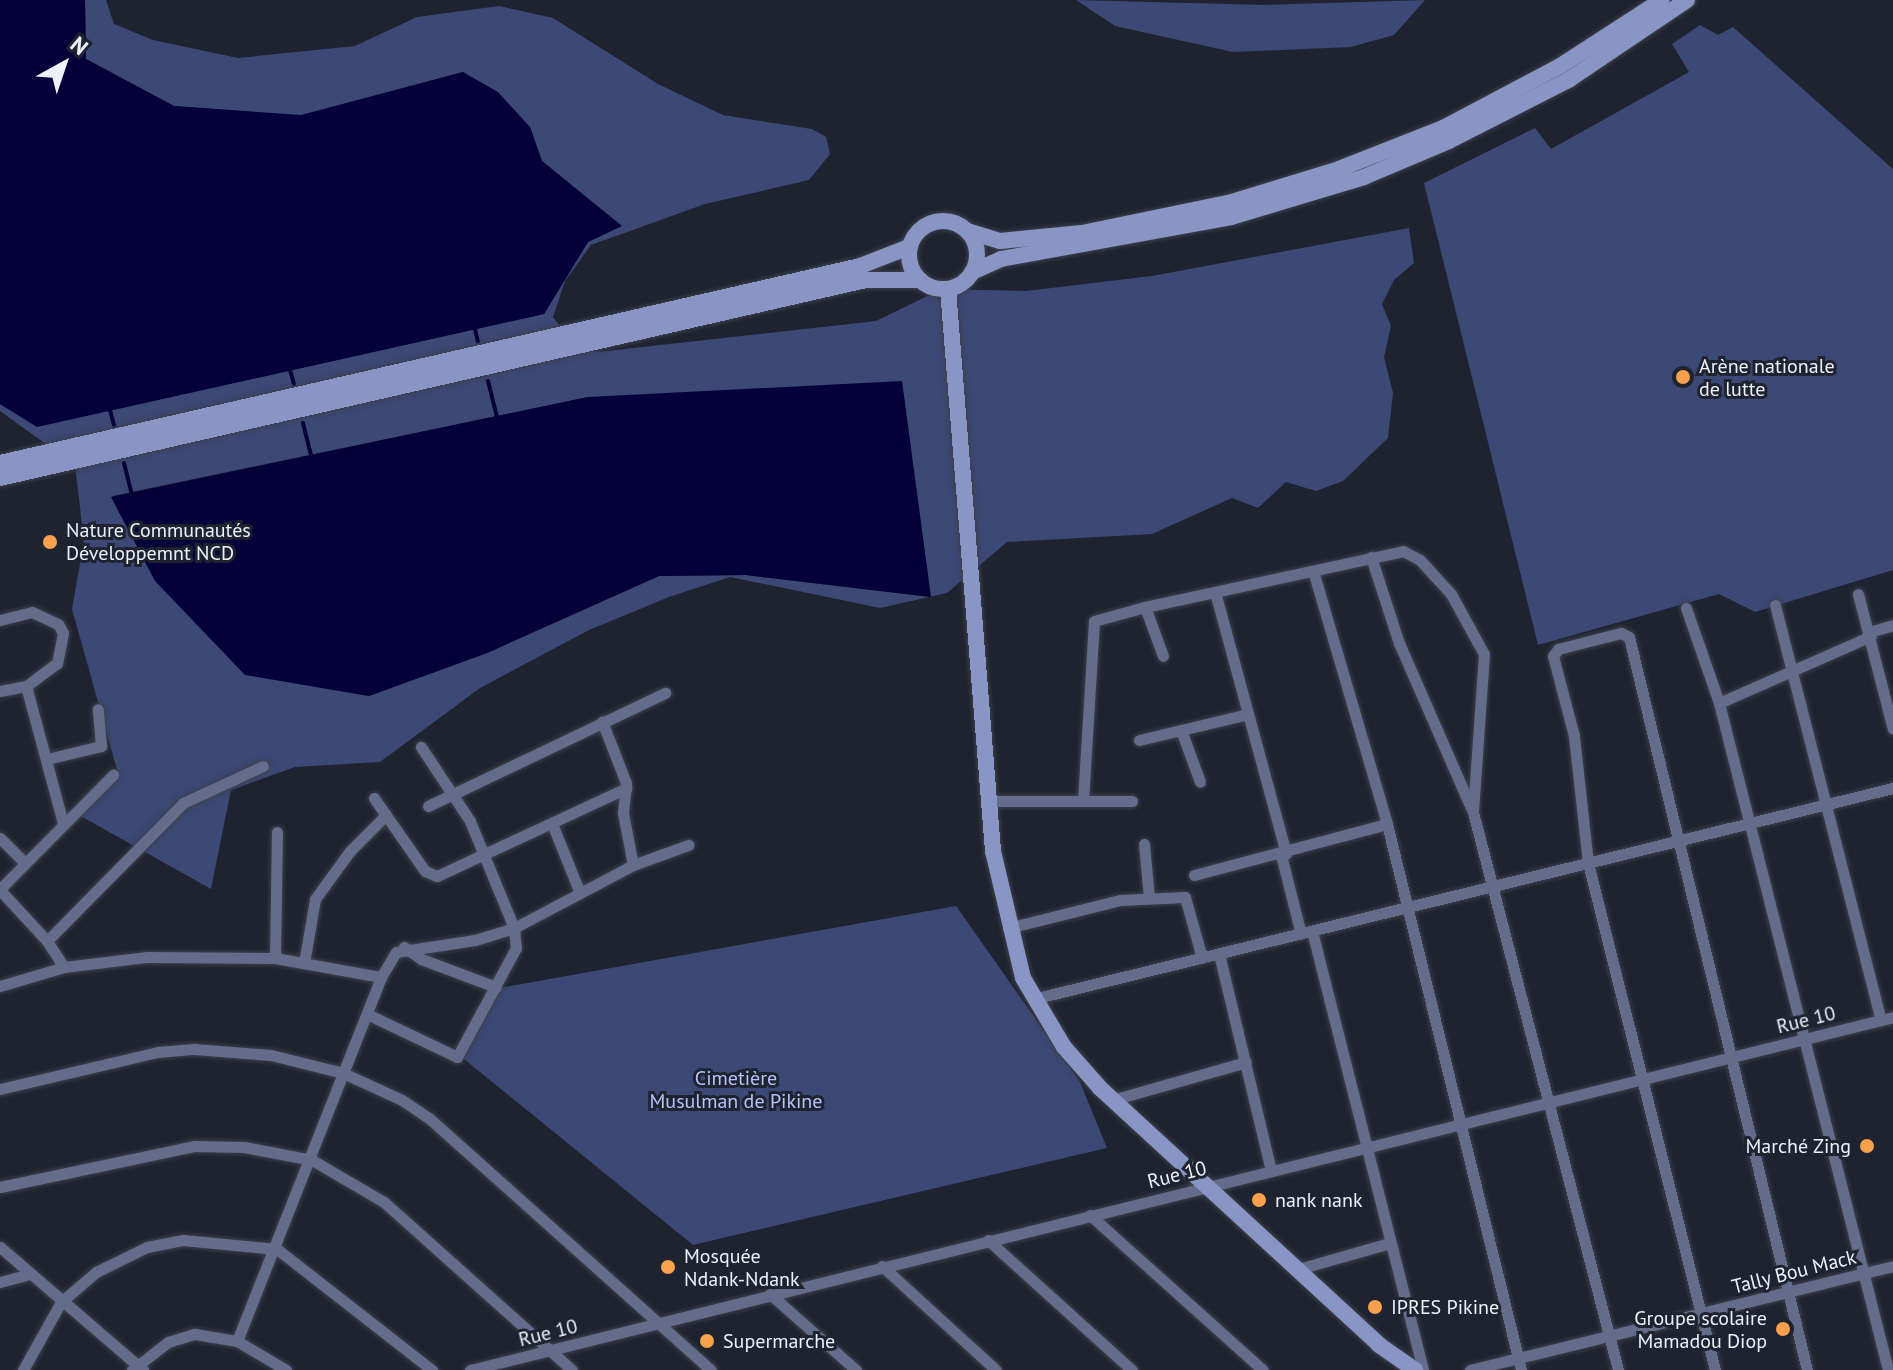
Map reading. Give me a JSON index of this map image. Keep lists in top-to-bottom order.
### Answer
{
  "streets": {
    "street": ["Rue 10", "Tally Bou Mack"]
  },
  "parks": ["Cimetière Musulman de Pikine"],
  "places": [
    "Arène nationale de lutte",
    "Nature Communautés Développemnt NCD",
    "Marché Zing",
    "nank nank",
    "Mosquée Ndank-Ndank",
    "IPRES Pikine",
    "Groupe scolaire Mamadou Diop",
    "Supermarche"
  ],
  "north": "top right"
}
